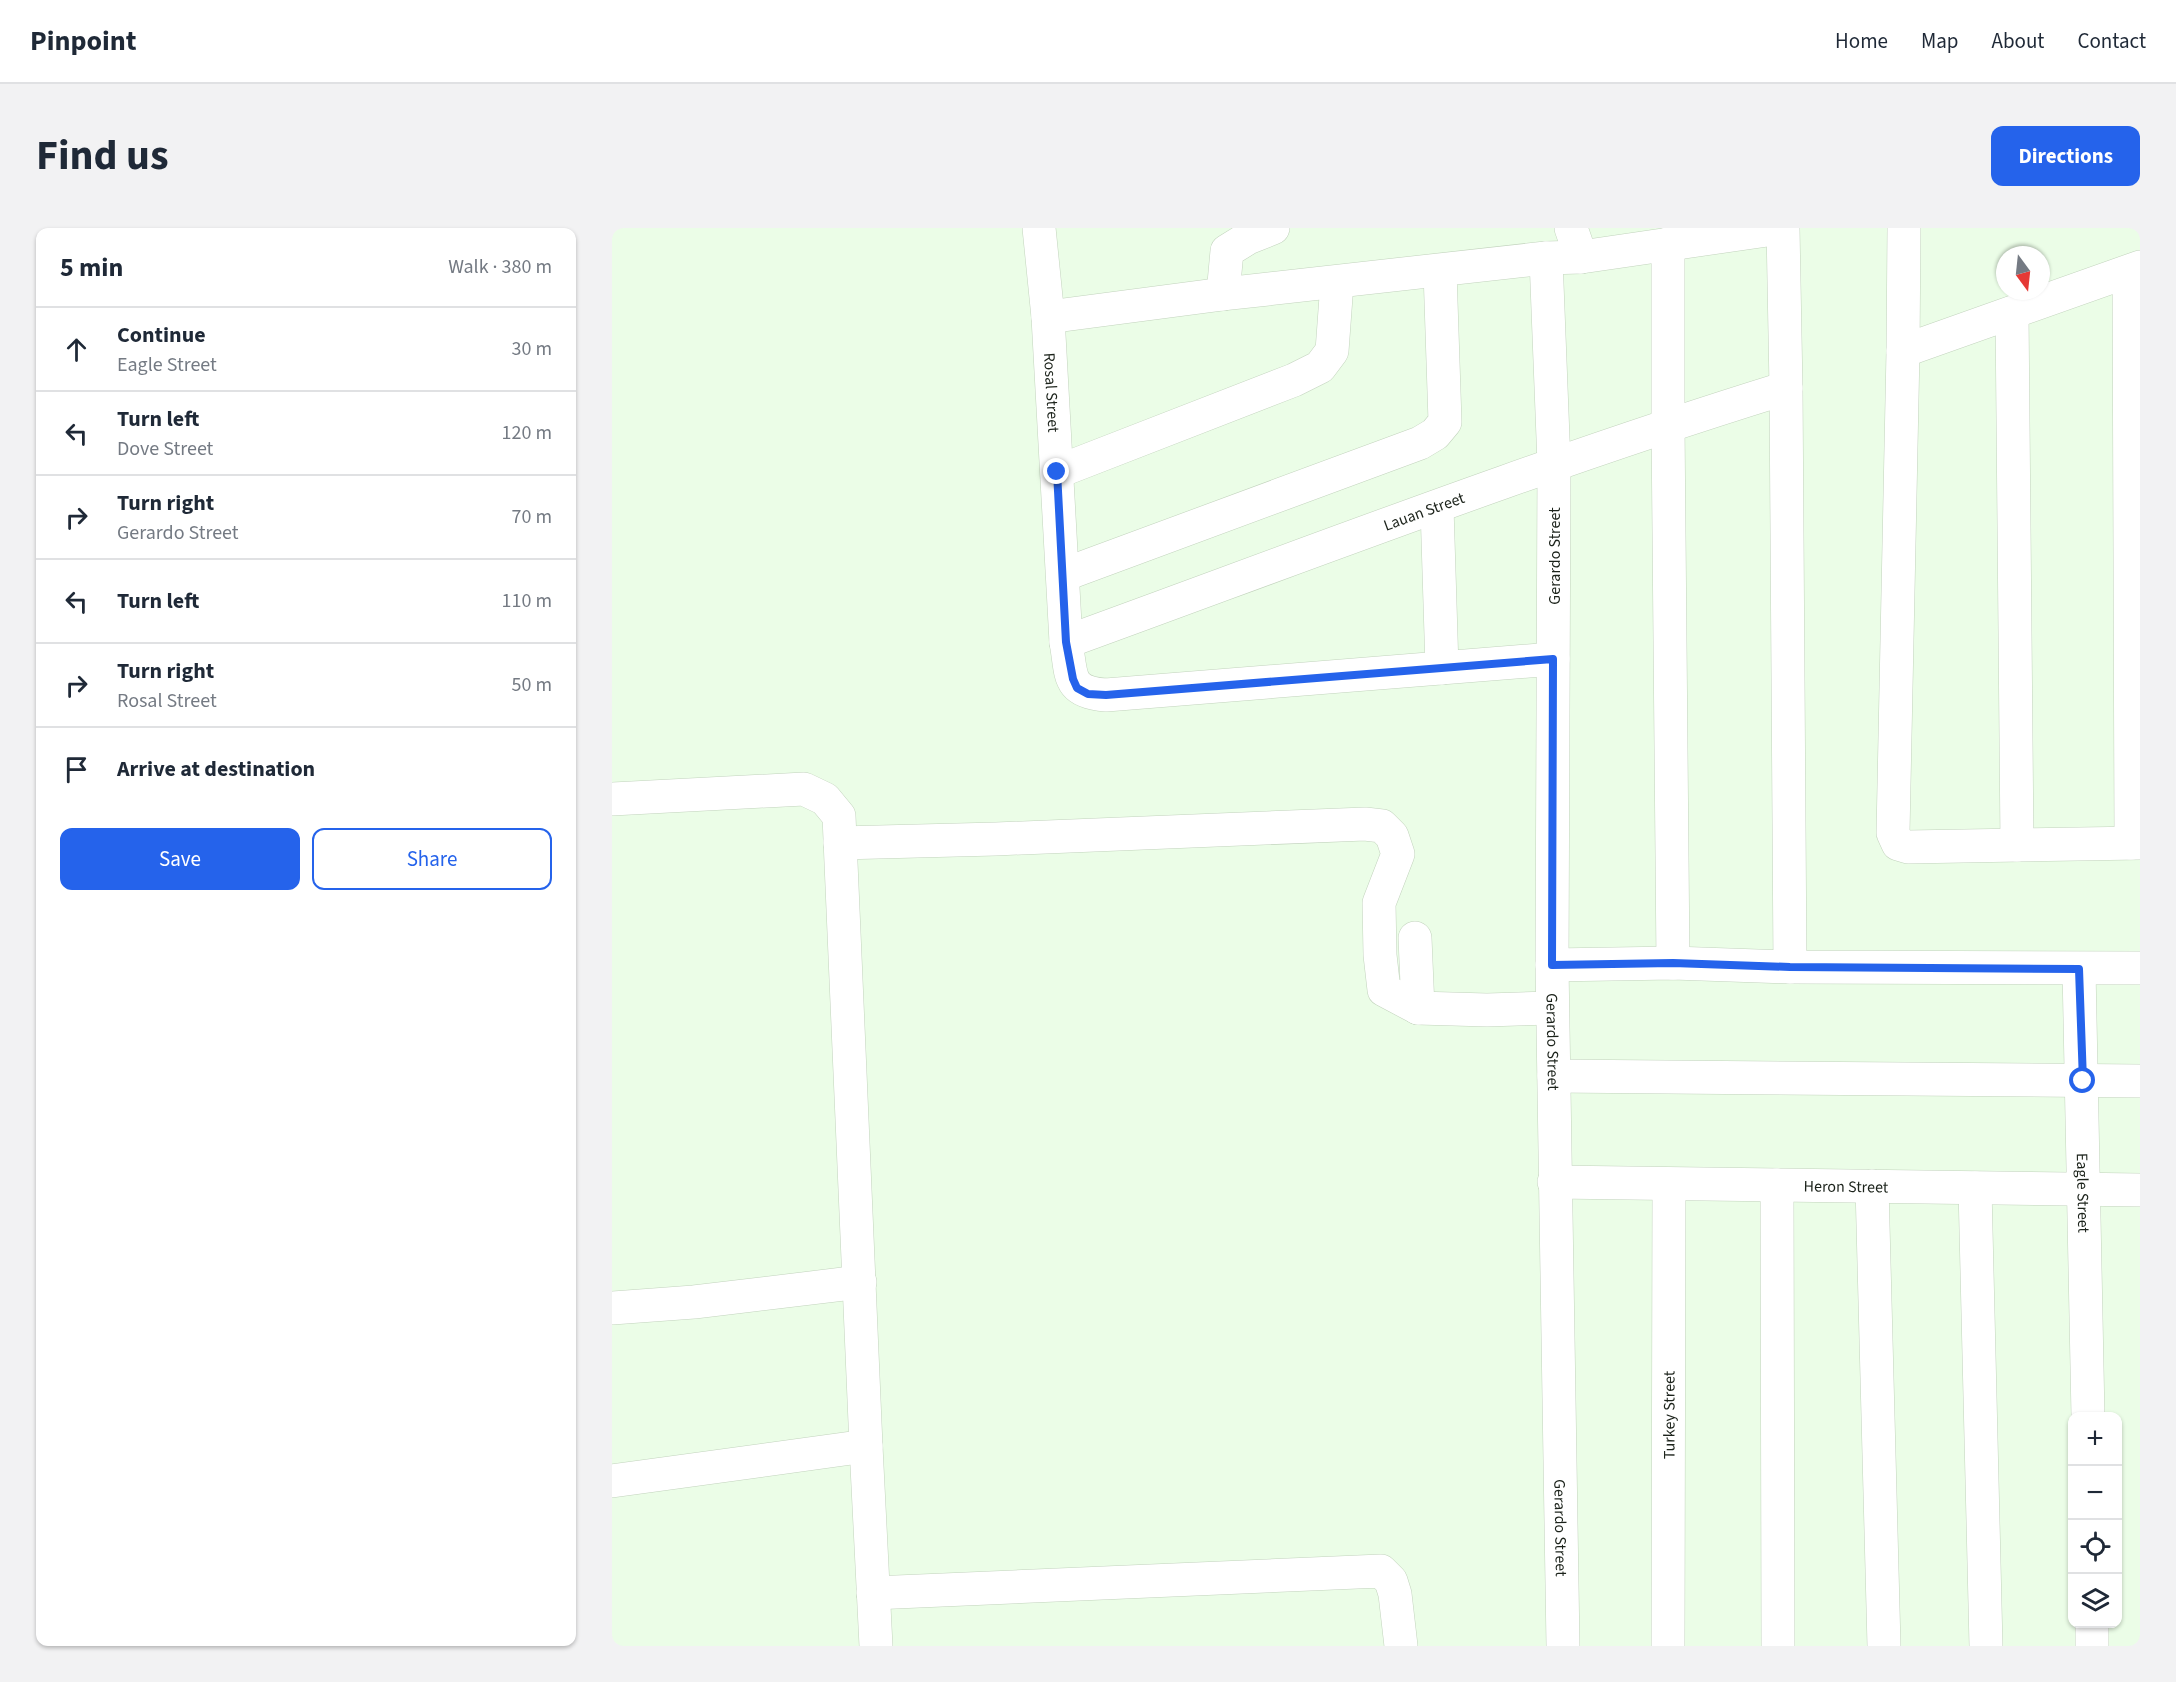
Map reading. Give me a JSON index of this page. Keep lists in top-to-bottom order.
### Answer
{
  "streets": {
    "street": [
      "Rosal Street",
      "Lauan Street",
      "Gerardo Street",
      "Heron Street",
      "Eagle Street",
      "Turkey Street"
    ]
  },
  "crossings": [
    ["Rosal Street", "Lauan Street"],
    ["Lauan Street", "Gerardo Street"],
    ["Gerardo Street", "Heron Street"],
    ["Heron Street", "Eagle Street"],
    ["Heron Street", "Turkey Street"]
  ],
  "north": "bottom",
  "page": {
    "header": "Pinpoint",
    "nav": [
      "Home",
      "Map",
      "About",
      "Contact"
    ],
    "title": "Find us",
    "buttons": [
      "Directions",
      ["Save", "Share"]
    ],
    "heading": ["5 min", "Walk · 380 m"],
    "list": [
      ["Continue", "Eagle Street", "30 m"],
      ["Turn left", "Dove Street", "120 m"],
      ["Turn right", "Gerardo Street", "70 m"],
      ["Turn left", "110 m"],
      ["Turn right", "Rosal Street", "50 m"],
      "Arrive at destination"
    ],
    "map_buttons": ["+", "−"]
  }
}
